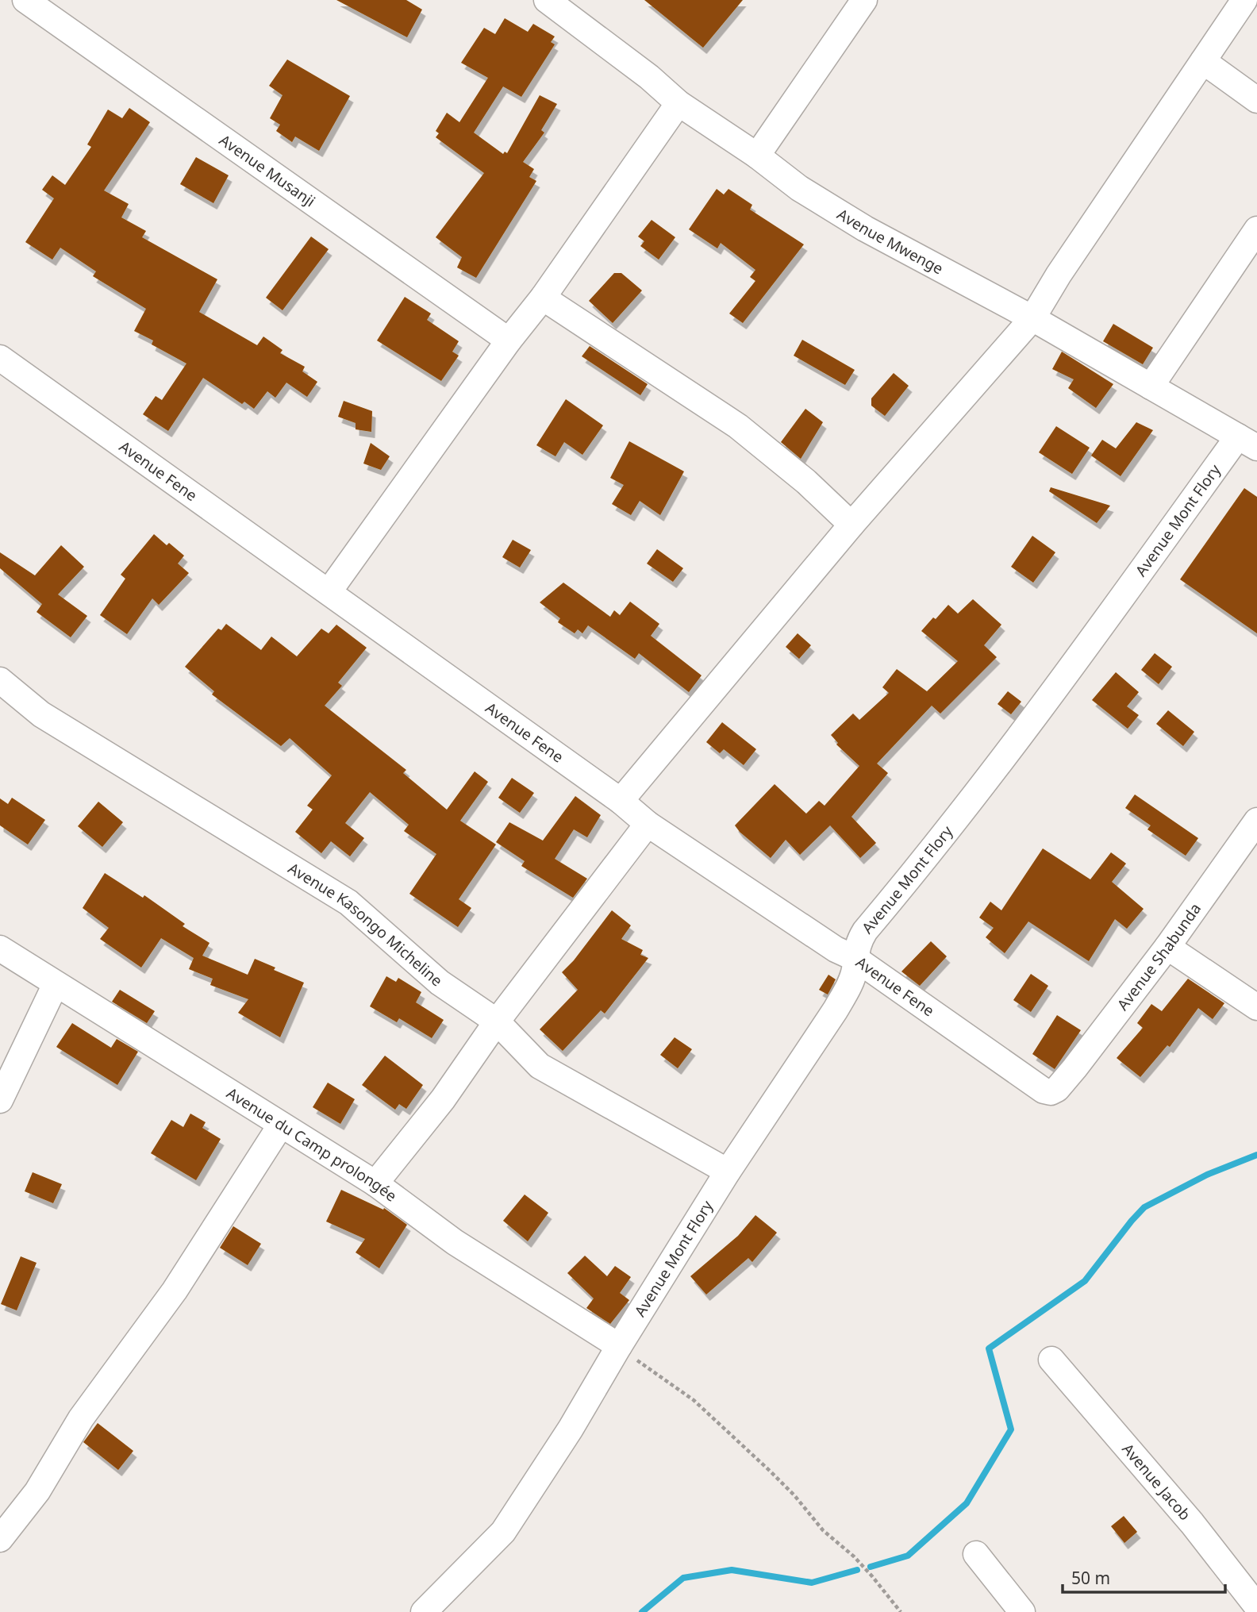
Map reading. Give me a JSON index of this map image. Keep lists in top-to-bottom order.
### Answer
{
  "streets": {
    "street": [
      "Avenue Musanji",
      "Avenue Mwenge",
      "Avenue Fene",
      "Avenue Mont Flory",
      "Avenue Kasongo Micheline",
      "Avenue Shabunda",
      "Avenue du Camp prolongée",
      "Avenue Jacob"
    ]
  },
  "crossings": [
    ["Avenue Mwenge", "Avenue Mont Flory"],
    ["Avenue Fene", "Avenue Mont Flory"],
    ["Avenue Fene", "Avenue Shabunda"],
    ["Avenue Mont Flory", "Avenue Kasongo Micheline"],
    ["Avenue Mont Flory", "Avenue du Camp prolongée"]
  ],
  "scale_bar": "50 m"
}
